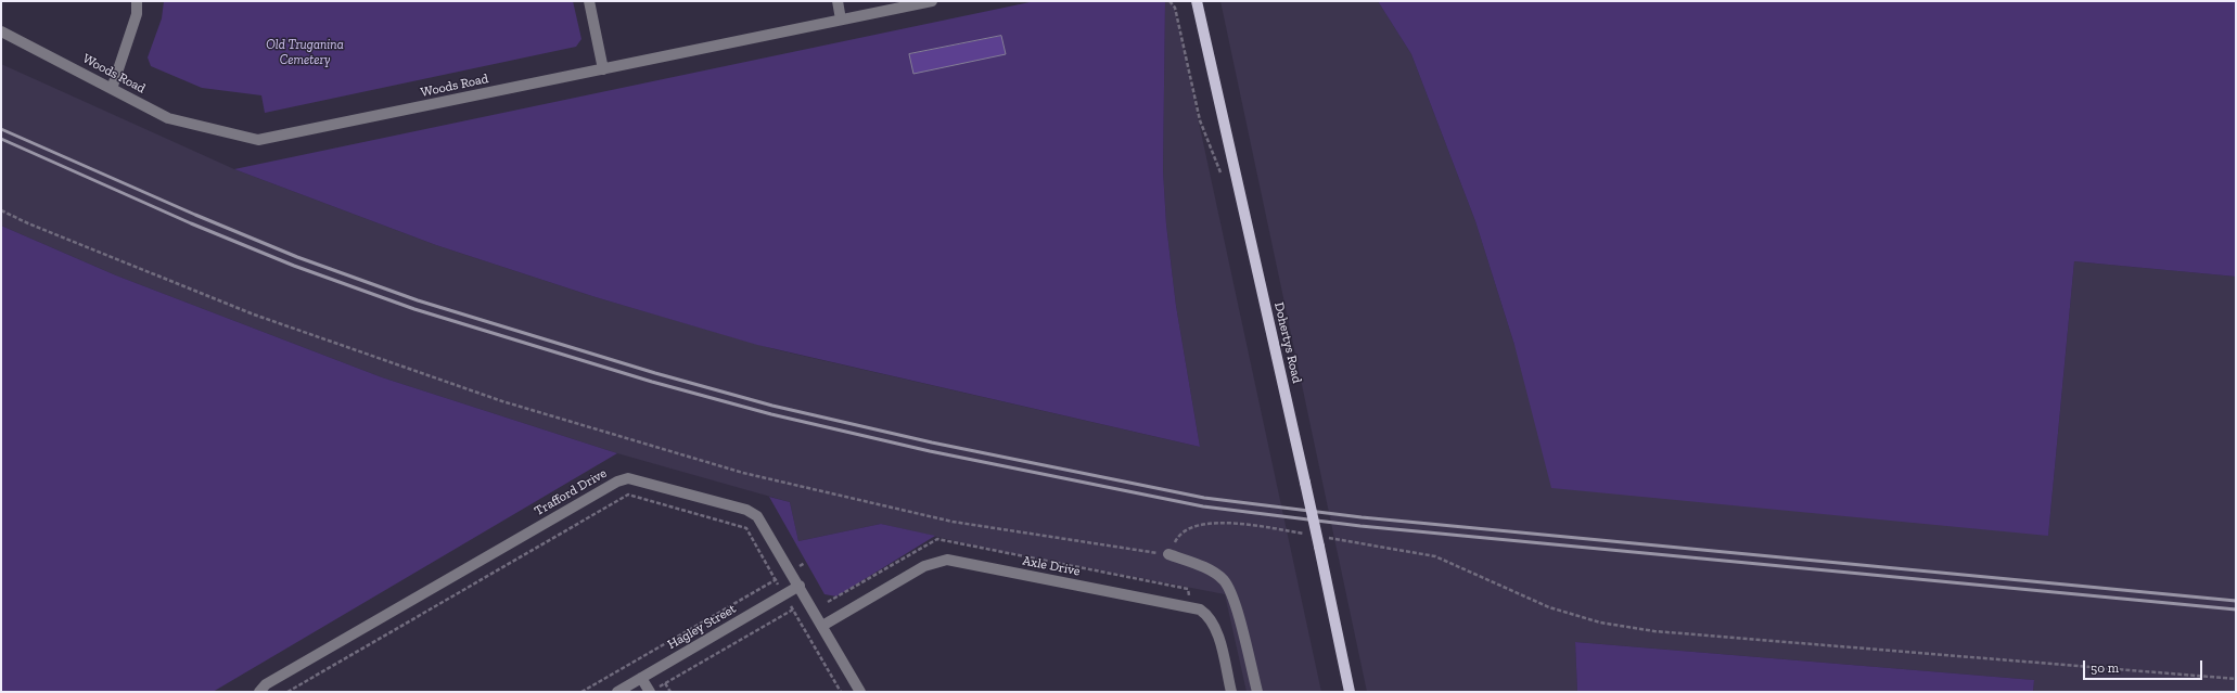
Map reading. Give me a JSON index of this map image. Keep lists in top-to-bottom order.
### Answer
{
  "streets": {
    "main road": ["Dohertys Road"],
    "street": [
      "Woods Road",
      "Trafford Drive",
      "Axle Drive",
      "Hagley Street"
    ]
  },
  "crossings": [
    ["Trafford Drive", "Axle Drive"],
    ["Trafford Drive", "Hagley Street"]
  ],
  "parks": ["Old Truganina Cemetery"],
  "scale_bar": "50 m"
}
